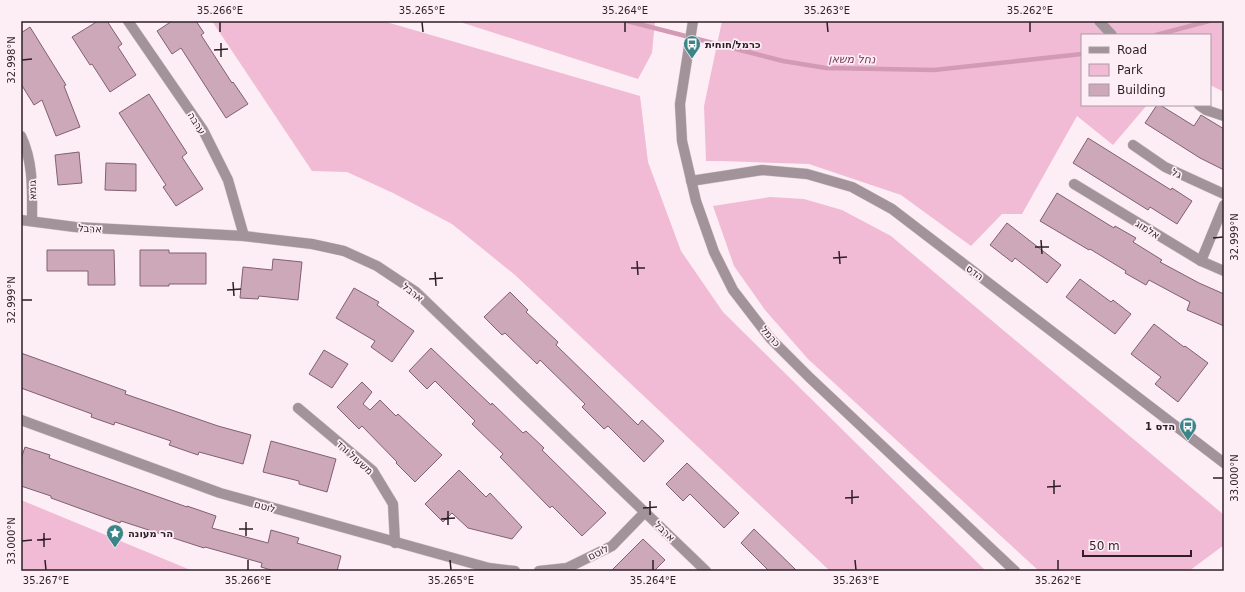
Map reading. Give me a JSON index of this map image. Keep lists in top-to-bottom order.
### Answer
{
  "streets": {
    "street": [
      "ערבה",
      "גל",
      "גומא",
      "ארבל",
      "אלמוג",
      "הדס",
      "כרמל",
      "משעול ורד",
      "לוטם"
    ]
  },
  "crossings": [
    ["ערבה", "ארבל"],
    ["גומא", "ארבל"],
    ["ארבל", "לוטם"],
    ["הדס", "כרמל"],
    ["משעול ורד", "לוטם"]
  ],
  "water": ["נחל משאן"],
  "places": {
    "bus stop": ["כרמל/חוחית", "הדס 1"],
    "place": ["הר מעונה"]
  },
  "legend": ["Road", "Park", "Building"],
  "scale_bar": "50 m",
  "coordinates": [
    "35.266°E",
    "35.265°E",
    "35.264°E",
    "35.263°E",
    "35.262°E",
    "32.998°N",
    "32.999°N",
    "33.000°N",
    "35.267°E"
  ]
}
